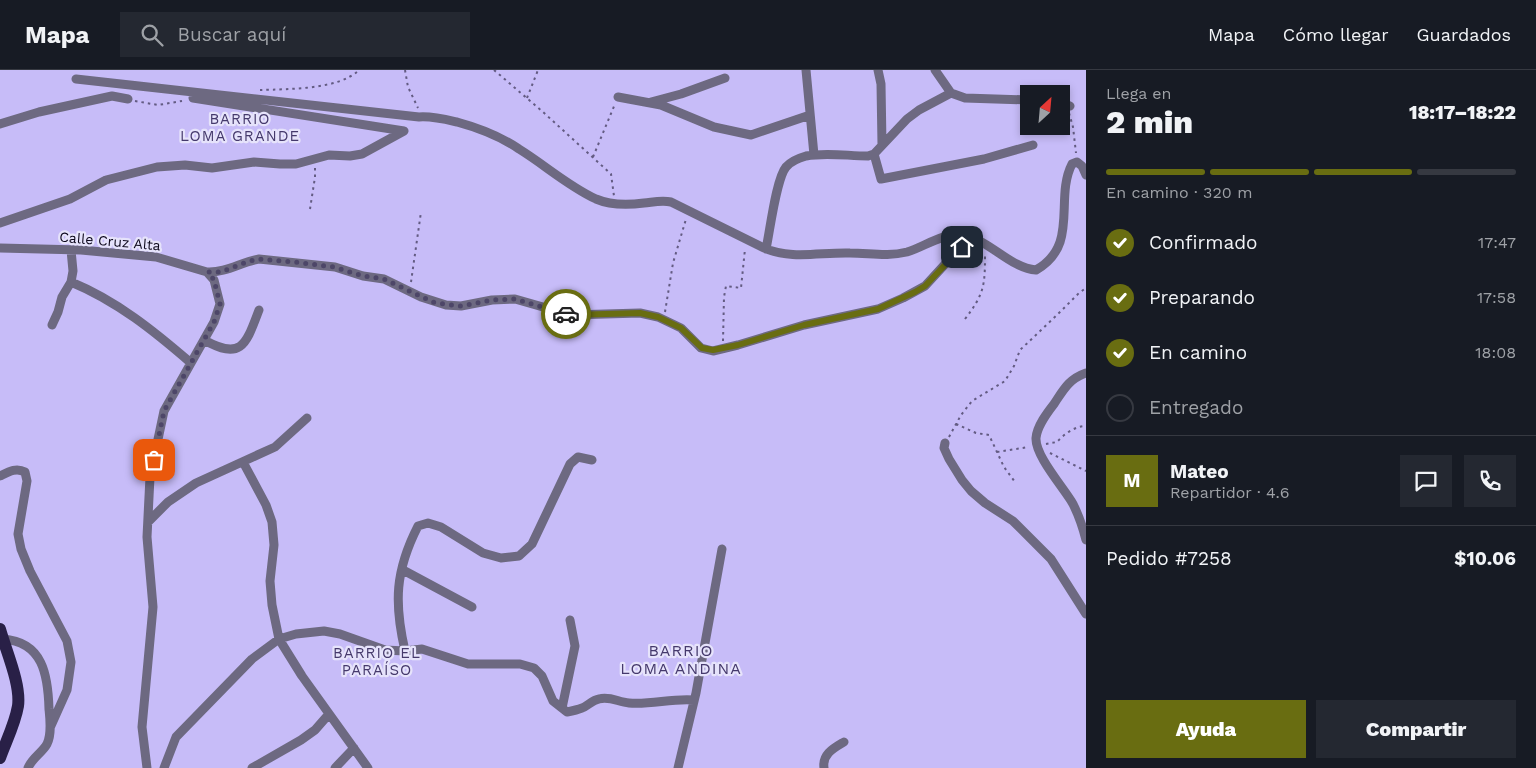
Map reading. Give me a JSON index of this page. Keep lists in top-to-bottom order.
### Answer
{
  "streets": {
    "street": ["Calle Cruz Alta"]
  },
  "districts": ["BARRIO LOMA GRANDE", "BARRIO LOMA ANDINA", "BARRIO EL PARAÍSO"],
  "north": "top right",
  "page": {
    "header": "Mapa",
    "search": "Buscar aquí",
    "nav": ["Mapa", "Cómo llegar", "Guardados"],
    "heading": ["2 min", "Llega en", "18:17–18:22"],
    "panel": [
      "Mateo",
      "Repartidor · 4.6",
      "Pedido #7258",
      "$10.06"
    ],
    "bar": "En camino · 320 m",
    "list": [
      ["Confirmado", "17:47"],
      ["Preparando", "17:58"],
      ["En camino", "18:08"],
      "Entregado"
    ],
    "round": "M",
    "buttons": ["Ayuda", "Compartir"]
  }
}
